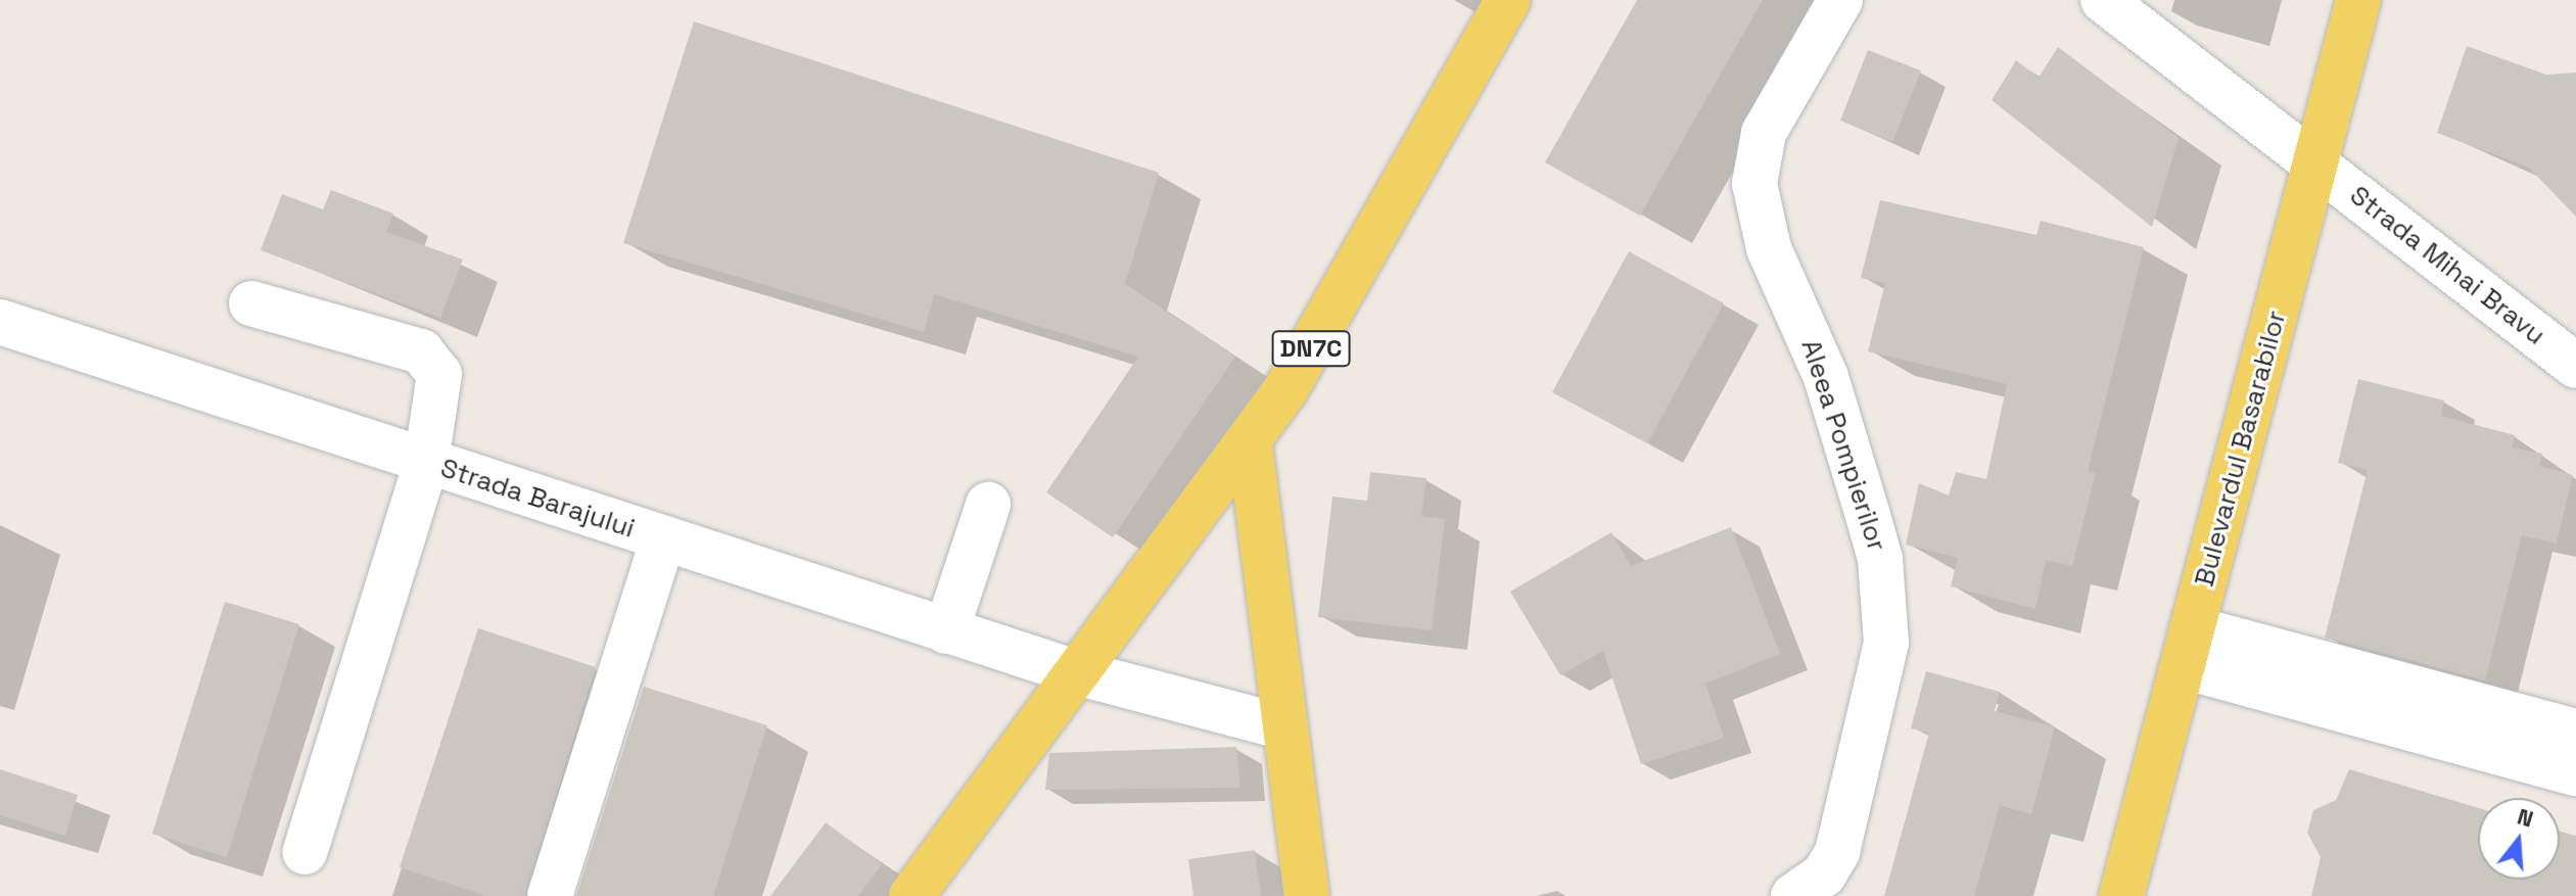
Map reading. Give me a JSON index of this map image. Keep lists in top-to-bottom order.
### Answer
{
  "streets": {
    "main road": ["DN7C", "Bulevardul Basarabilor"],
    "street": ["Strada Mihai Bravu", "Aleea Pompierilor", "Strada Barajului"]
  },
  "crossings": [
    ["Strada Mihai Bravu", "Bulevardul Basarabilor"],
    ["DN7C", "Strada Barajului"]
  ],
  "north": "top"
}
